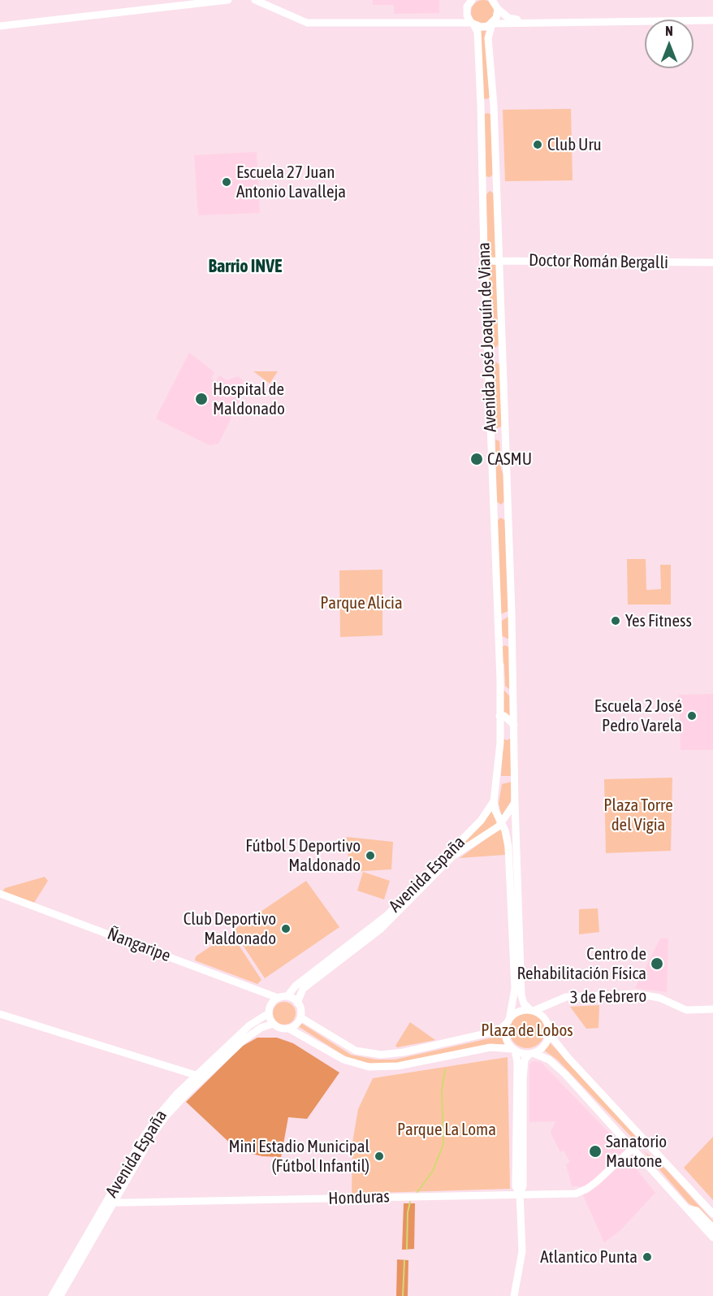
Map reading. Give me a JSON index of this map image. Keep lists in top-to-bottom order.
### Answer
{
  "streets": {
    "main road": [
      "Doctor Román Bergalli",
      "Avenida José Joaquín de Viana",
      "Avenida España",
      "Ñangaripe",
      "3 de Febrero",
      "Honduras"
    ]
  },
  "crossings": [
    ["Doctor Román Bergalli", "Avenida José Joaquín de Viana"],
    ["Avenida José Joaquín de Viana", "Avenida España"],
    ["Avenida José Joaquín de Viana", "3 de Febrero"],
    ["Avenida España", "Ñangaripe"],
    ["Avenida España", "Honduras"]
  ],
  "districts": ["Barrio INVE"],
  "parks": [
    "Parque Alicia",
    "Plaza Torre del Vigia",
    "Plaza de Lobos",
    "Parque La Loma"
  ],
  "places": [
    "Club Uru",
    "Escuela 27 Juan Antonio Lavalleja",
    "Hospital de Maldonado",
    "CASMU",
    "Yes Fitness",
    "Escuela 2 José Pedro Varela",
    "Fútbol 5 Deportivo Maldonado",
    "Club Deportivo Maldonado",
    "Centro de Rehabilitación Física",
    "Sanatorio Mautone",
    "Mini Estadio Municipal (Fútbol Infantil)",
    "Atlantico Punta"
  ],
  "north": "top"
}
